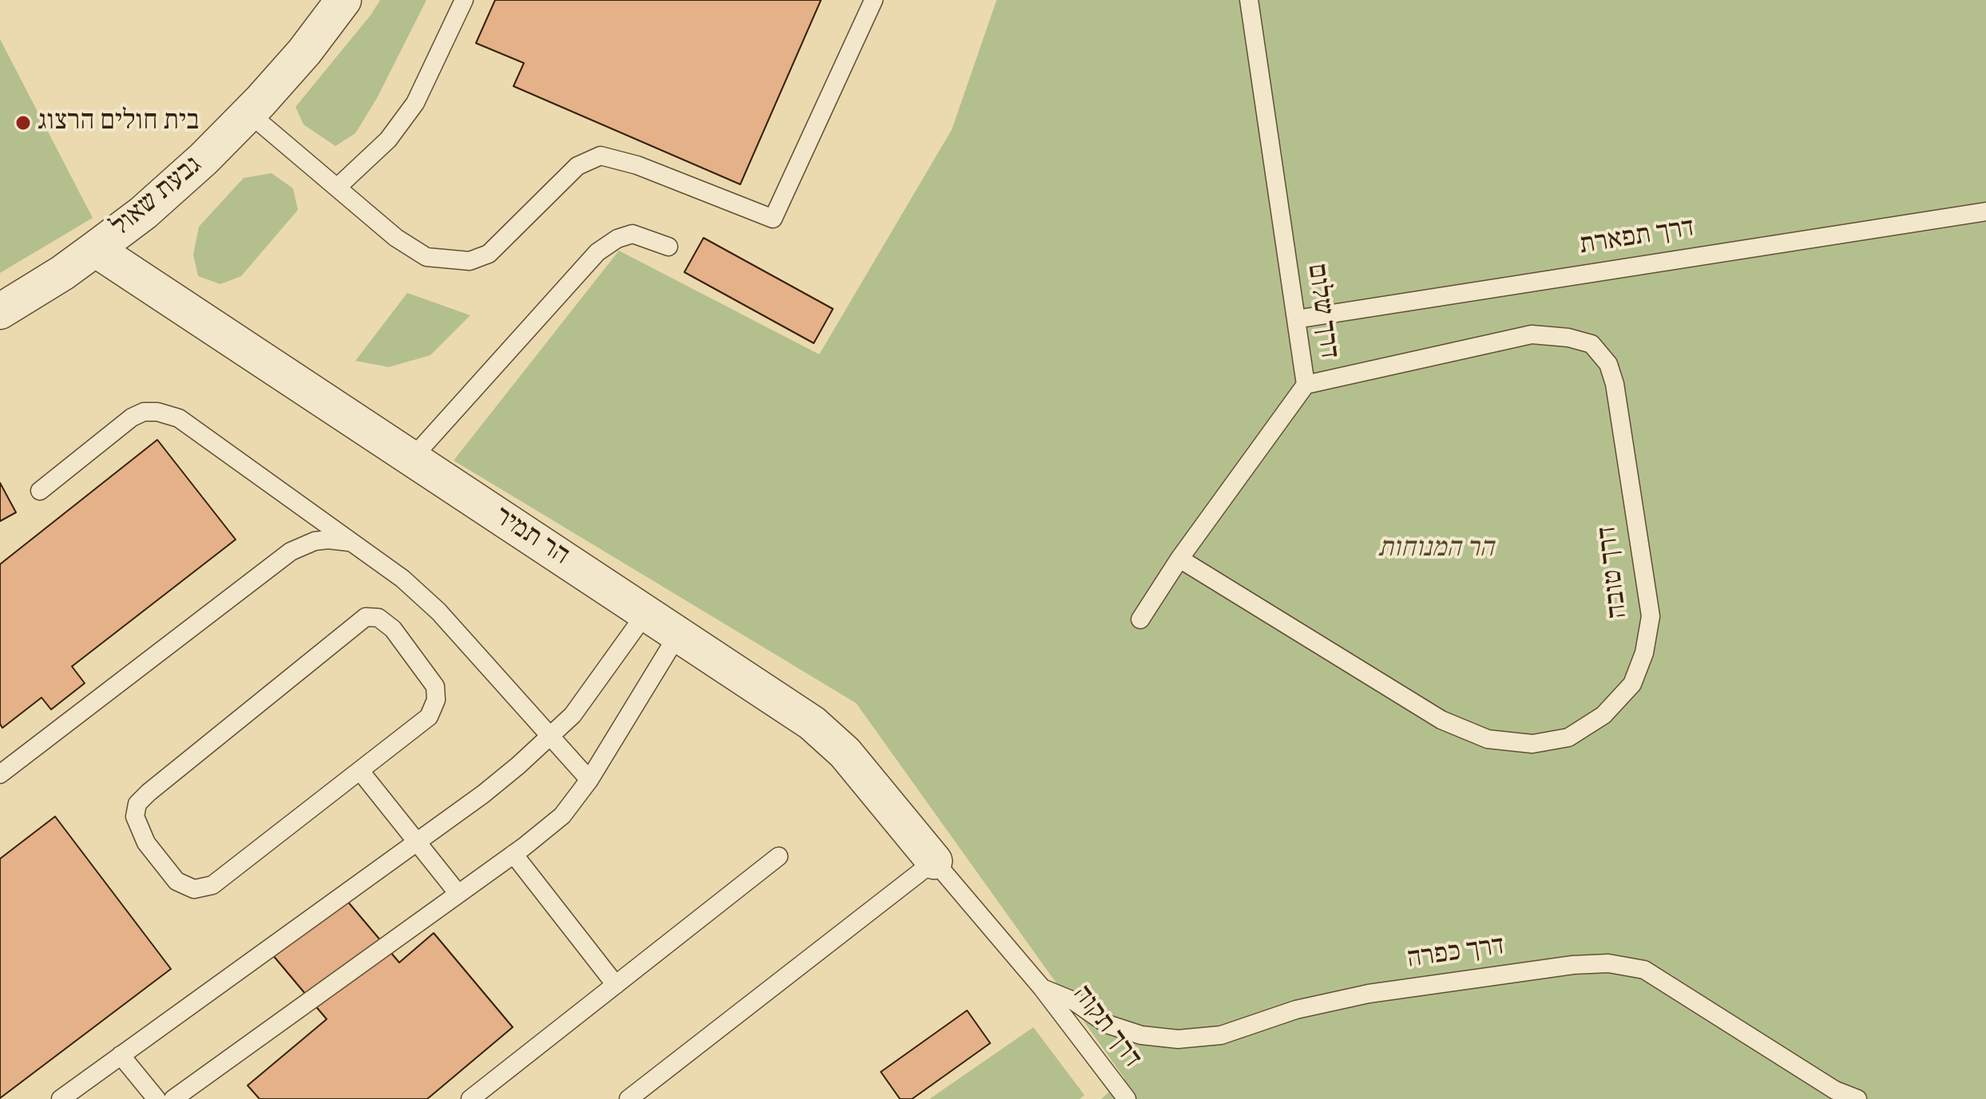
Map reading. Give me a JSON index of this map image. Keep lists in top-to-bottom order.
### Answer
{
  "streets": {
    "street": ["גבעת שאול", "הר תמיר"],
    "lane": [
      "דרך תפארת",
      "דרך שלום",
      "דרך טובה",
      "דרך כפרה",
      "דרך תקוה"
    ]
  },
  "crossings": [
    ["גבעת שאול", "הר תמיר"],
    ["דרך תפארת", "דרך שלום"],
    ["דרך שלום", "דרך טובה"],
    ["הר תמיר", "דרך תקוה"],
    ["דרך כפרה", "דרך תקוה"]
  ],
  "parks": ["הר המנוחות"],
  "places": ["בית חולים הרצוג"]
}
